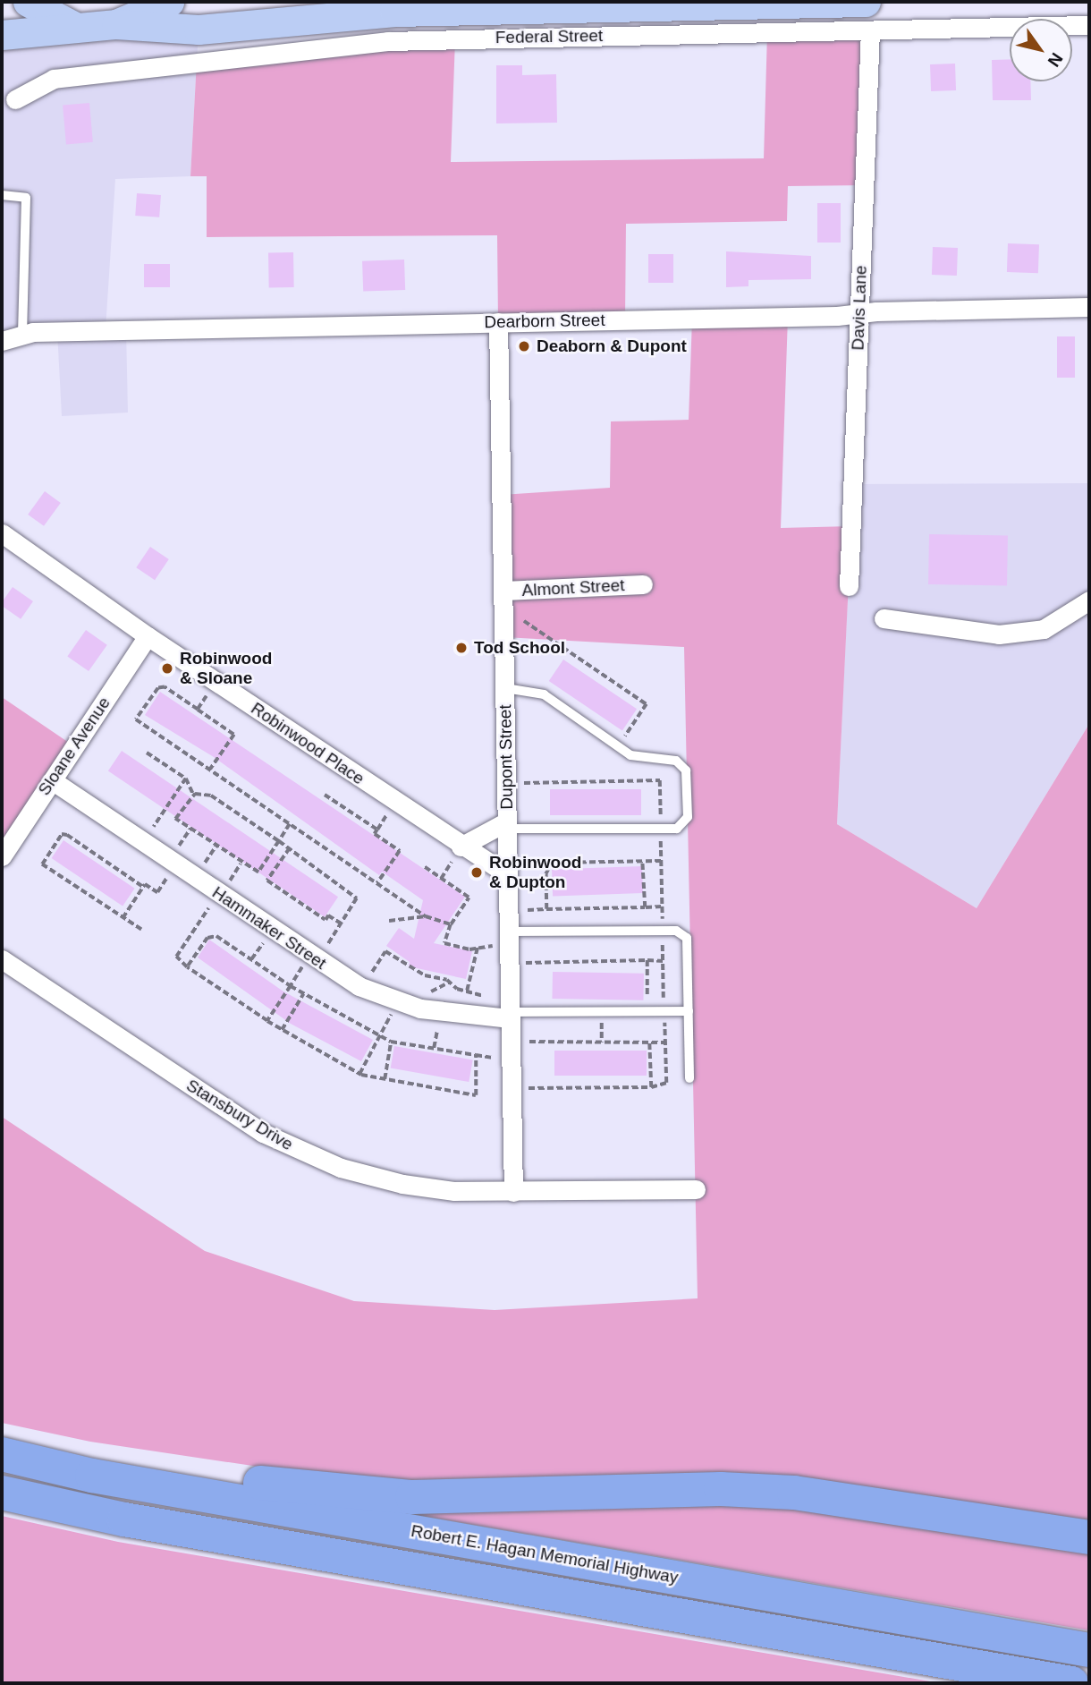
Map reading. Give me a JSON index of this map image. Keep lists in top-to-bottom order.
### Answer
{
  "streets": {
    "highway": ["Robert E. Hagan Memorial Highway"],
    "street": [
      "Federal Street",
      "Davis Lane",
      "Dearborn Street",
      "Almont Street",
      "Robinwood Place",
      "Sloane Avenue",
      "Dupont Street",
      "Hammaker Street",
      "Stansbury Drive"
    ]
  },
  "crossings": [
    ["Federal Street", "Davis Lane"],
    ["Davis Lane", "Dearborn Street"],
    ["Dearborn Street", "Dupont Street"],
    ["Almont Street", "Dupont Street"],
    ["Robinwood Place", "Sloane Avenue"],
    ["Robinwood Place", "Dupont Street"],
    ["Sloane Avenue", "Hammaker Street"],
    ["Dupont Street", "Hammaker Street"],
    ["Dupont Street", "Stansbury Drive"]
  ],
  "places": [
    "Deaborn & Dupont",
    "Tod School",
    "Robinwood & Sloane",
    "Robinwood & Dupton"
  ],
  "north": "bottom right"
}
